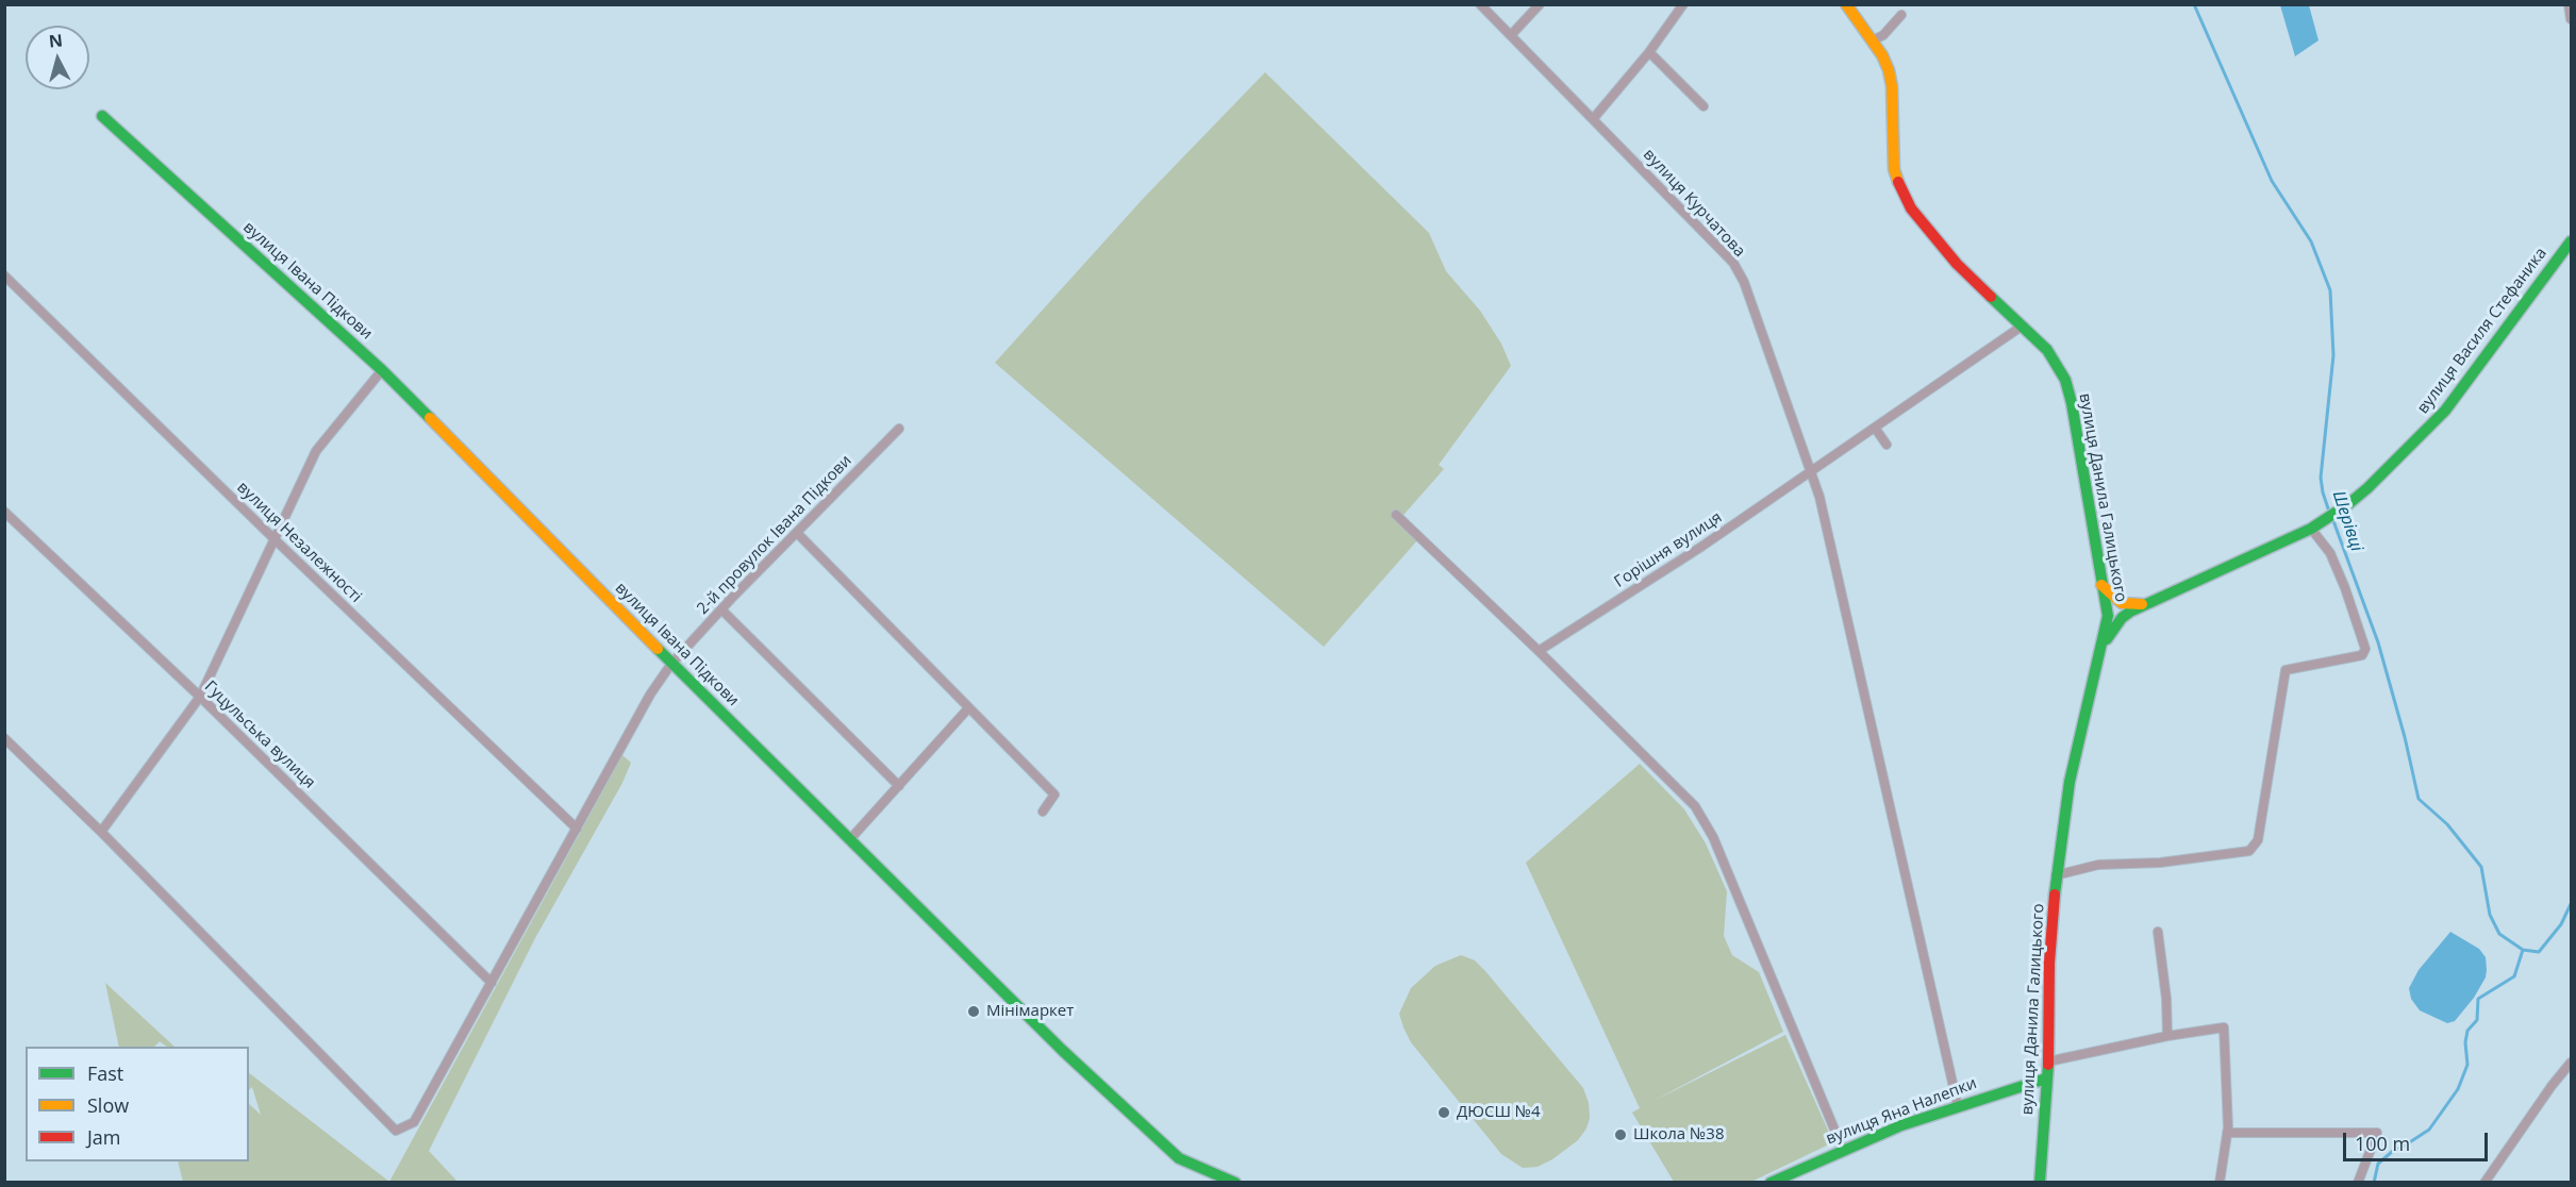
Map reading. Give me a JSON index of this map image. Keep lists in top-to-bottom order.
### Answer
{
  "streets": {
    "street": [
      "вулиця Курчатова",
      "вулиця Івана Підкови",
      "вулиця Василя Стефаника",
      "вулиця Данила Галицького",
      "2-й провулок Івана Підкови",
      "вулиця Незалежності",
      "Горішня вулиця",
      "Гуцульська вулиця",
      "вулиця Яна Налепки"
    ]
  },
  "crossings": [
    ["вулиця Курчатова", "Горішня вулиця"],
    ["вулиця Курчатова", "вулиця Яна Налепки"],
    ["вулиця Івана Підкови", "2-й провулок Івана Підкови"],
    ["вулиця Василя Стефаника", "вулиця Данила Галицького"],
    ["вулиця Данила Галицького", "Горішня вулиця"],
    ["вулиця Данила Галицького", "вулиця Яна Налепки"],
    ["2-й провулок Івана Підкови", "вулиця Незалежності"],
    ["2-й провулок Івана Підкови", "Гуцульська вулиця"]
  ],
  "water": ["Шерівці"],
  "places": ["Мінімаркет", "ДЮСШ №4", "Школа №38"],
  "legend": ["Fast", "Slow", "Jam"],
  "scale_bar": "100 m",
  "north": "top"
}
